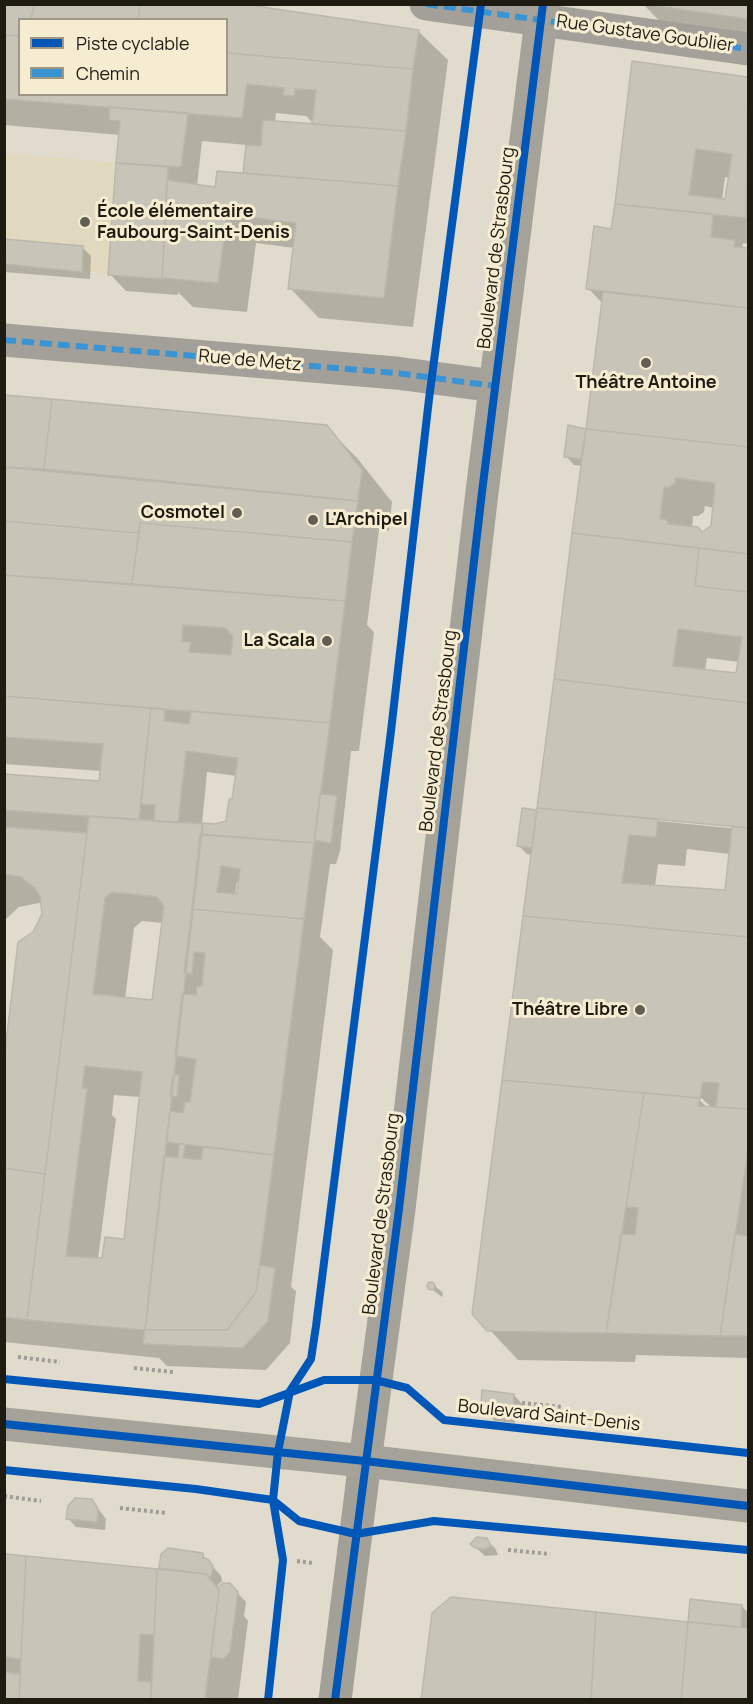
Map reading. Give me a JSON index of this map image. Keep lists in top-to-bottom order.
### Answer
{
  "streets": {
    "main road": ["Boulevard de Strasbourg"],
    "street": ["Rue Gustave Goublier", "Rue de Metz"],
    "cycle path": ["Boulevard Saint-Denis"]
  },
  "crossings": [
    ["Rue Gustave Goublier", "Boulevard de Strasbourg"],
    ["Boulevard de Strasbourg", "Rue de Metz"]
  ],
  "places": [
    "École élémentaire Faubourg-Saint-Denis",
    "Théâtre Antoine",
    "Cosmotel",
    "L'Archipel",
    "La Scala",
    "Théâtre Libre"
  ],
  "legend": ["Piste cyclable", "Chemin"]
}
